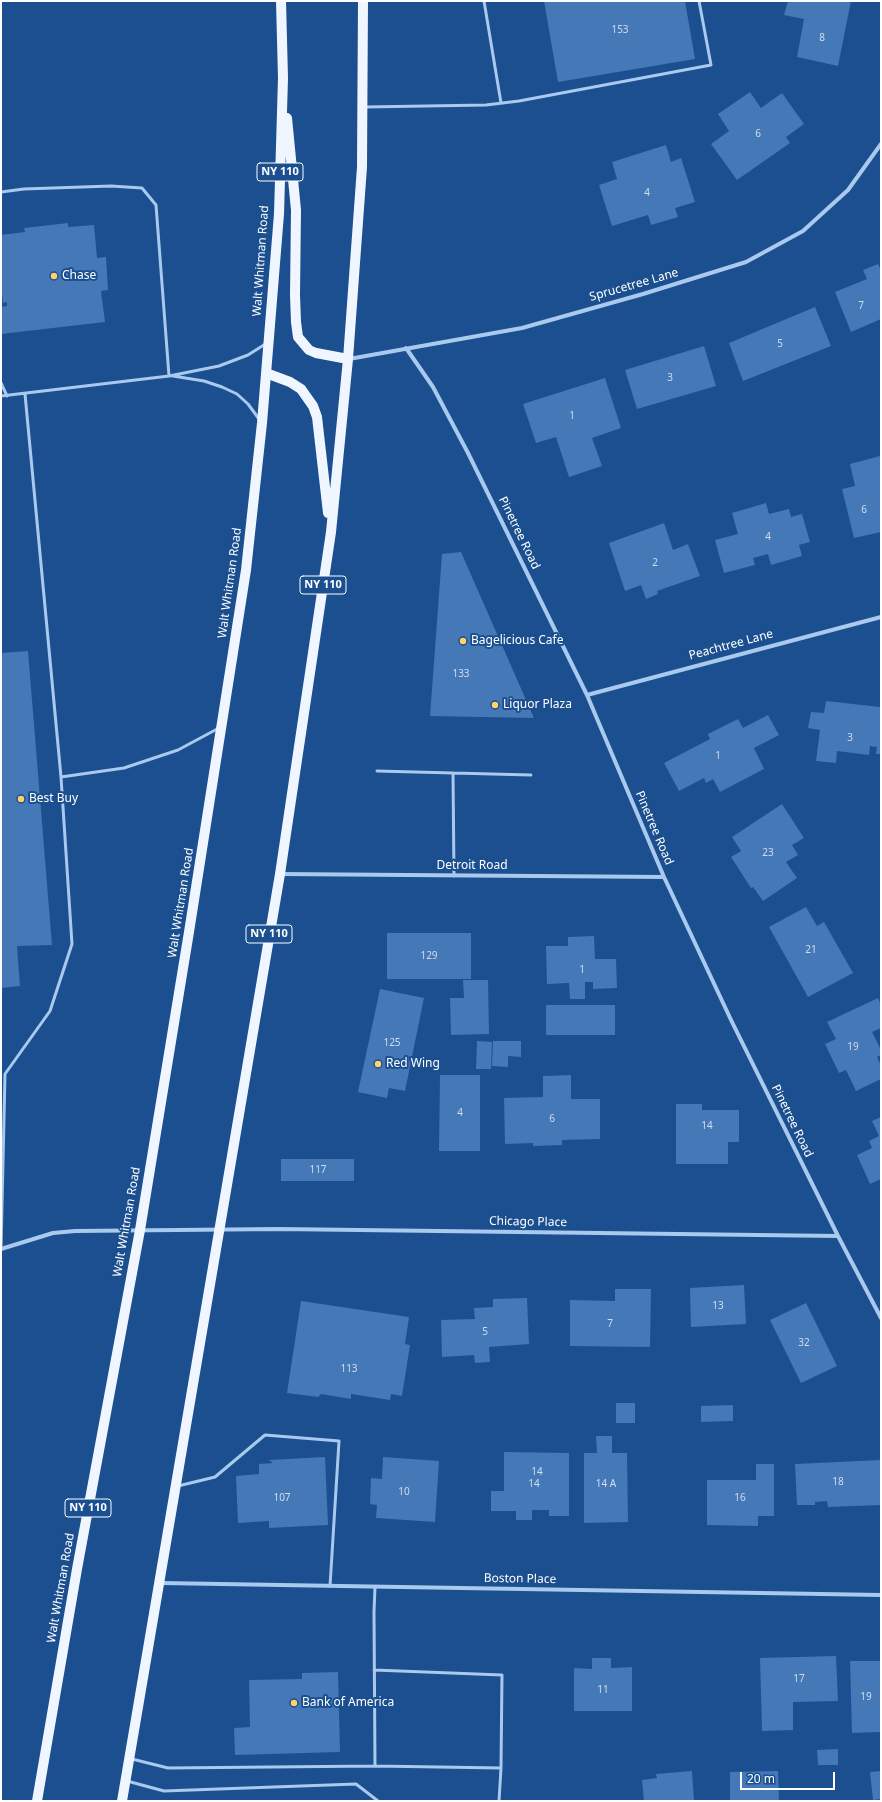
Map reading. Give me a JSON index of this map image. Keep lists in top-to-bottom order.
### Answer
{
  "streets": {
    "main road": ["NY 110", "Walt Whitman Road"],
    "street": [
      "Sprucetree Lane",
      "Pinetree Road",
      "Peachtree Lane",
      "Detroit Road",
      "Chicago Place",
      "Boston Place"
    ]
  },
  "crossings": [
    ["NY 110", "Sprucetree Lane"],
    ["NY 110", "Detroit Road"],
    ["NY 110", "Chicago Place"],
    ["NY 110", "Boston Place"],
    ["Sprucetree Lane", "Pinetree Road"],
    ["Pinetree Road", "Peachtree Lane"],
    ["Pinetree Road", "Detroit Road"],
    ["Pinetree Road", "Chicago Place"]
  ],
  "places": [
    "Chase",
    "Bagelicious Cafe",
    "Liquor Plaza",
    "Best Buy",
    "Red Wing",
    "Bank of America"
  ],
  "house_numbers": [
    "153",
    "8",
    "6",
    "4",
    "7",
    "5",
    "3",
    "1",
    "6",
    "4",
    "2",
    "133",
    "3",
    "1",
    "23",
    "21",
    "129",
    "1",
    "125",
    "19",
    "4",
    "6",
    "14",
    "117",
    "13",
    "7",
    "5",
    "32",
    "113",
    "14",
    "18",
    "14",
    "14 A",
    "10",
    "107",
    "16",
    "17",
    "11",
    "19"
  ],
  "scale_bar": "20 m"
}
